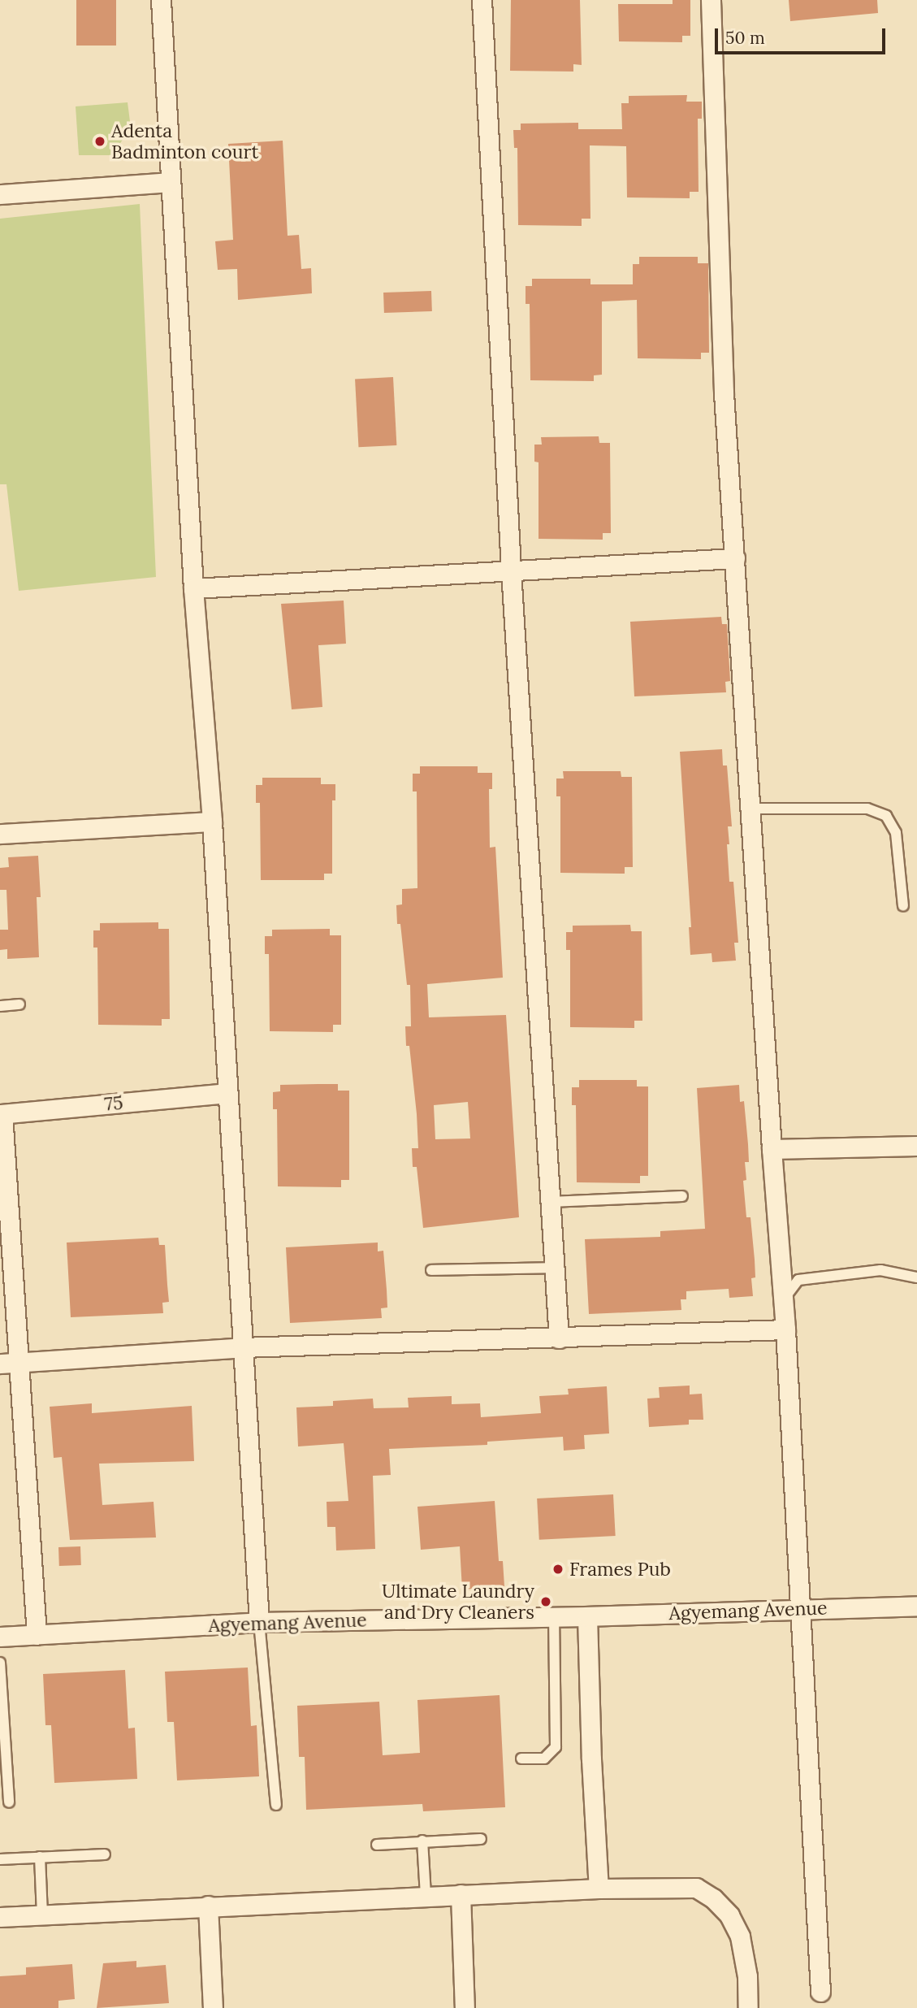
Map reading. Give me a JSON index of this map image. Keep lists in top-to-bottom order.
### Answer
{
  "streets": {
    "street": ["75", "Agyemang Avenue"]
  },
  "places": ["Adenta Badminton court", "Frames Pub", "Ultimate Laundry and Dry Cleaners"],
  "scale_bar": "50 m"
}
